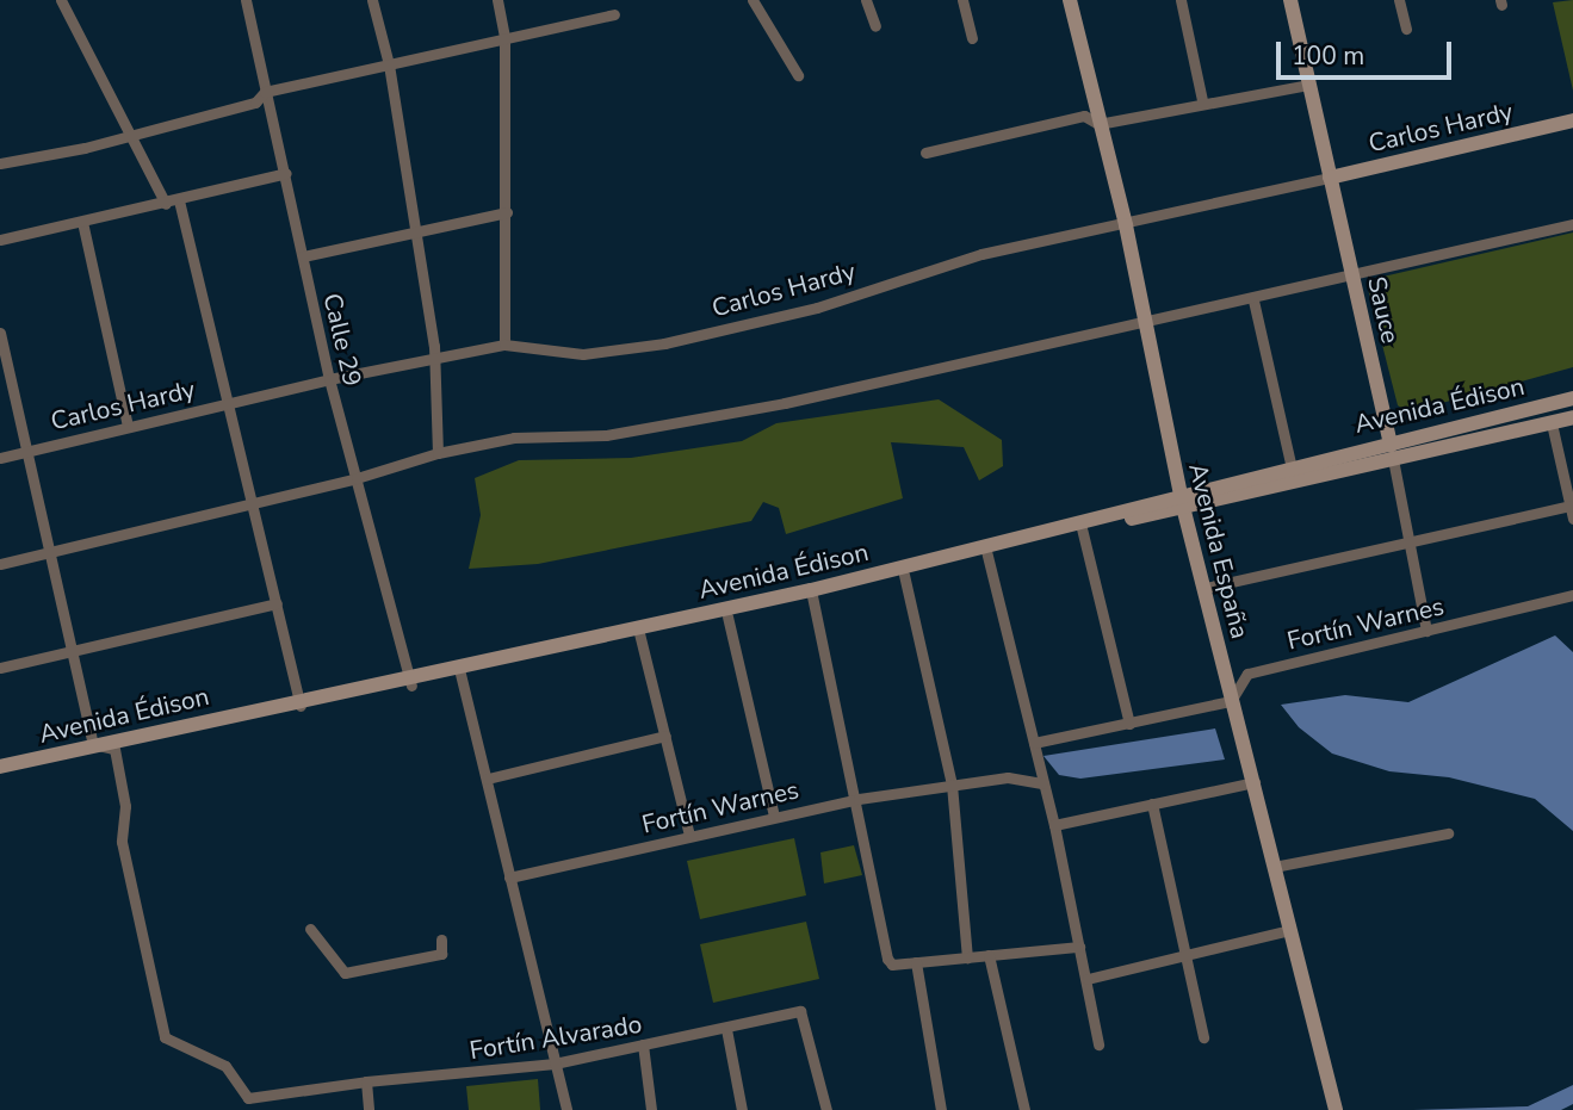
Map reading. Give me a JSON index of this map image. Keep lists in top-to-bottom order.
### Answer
{
  "streets": {
    "main road": [
      "Carlos Hardy",
      "Sauce",
      "Avenida Édison",
      "Avenida España"
    ],
    "street": ["Calle 29", "Fortín Warnes", "Fortín Alvarado"]
  },
  "crossings": [
    ["Carlos Hardy", "Sauce"],
    ["Carlos Hardy", "Calle 29"],
    ["Carlos Hardy", "Avenida España"],
    ["Sauce", "Avenida Édison"],
    ["Sauce", "Fortín Warnes"],
    ["Calle 29", "Avenida Édison"],
    ["Avenida Édison", "Avenida España"],
    ["Avenida Édison", "Fortín Alvarado"],
    ["Avenida España", "Fortín Warnes"]
  ],
  "scale_bar": "100 m"
}
